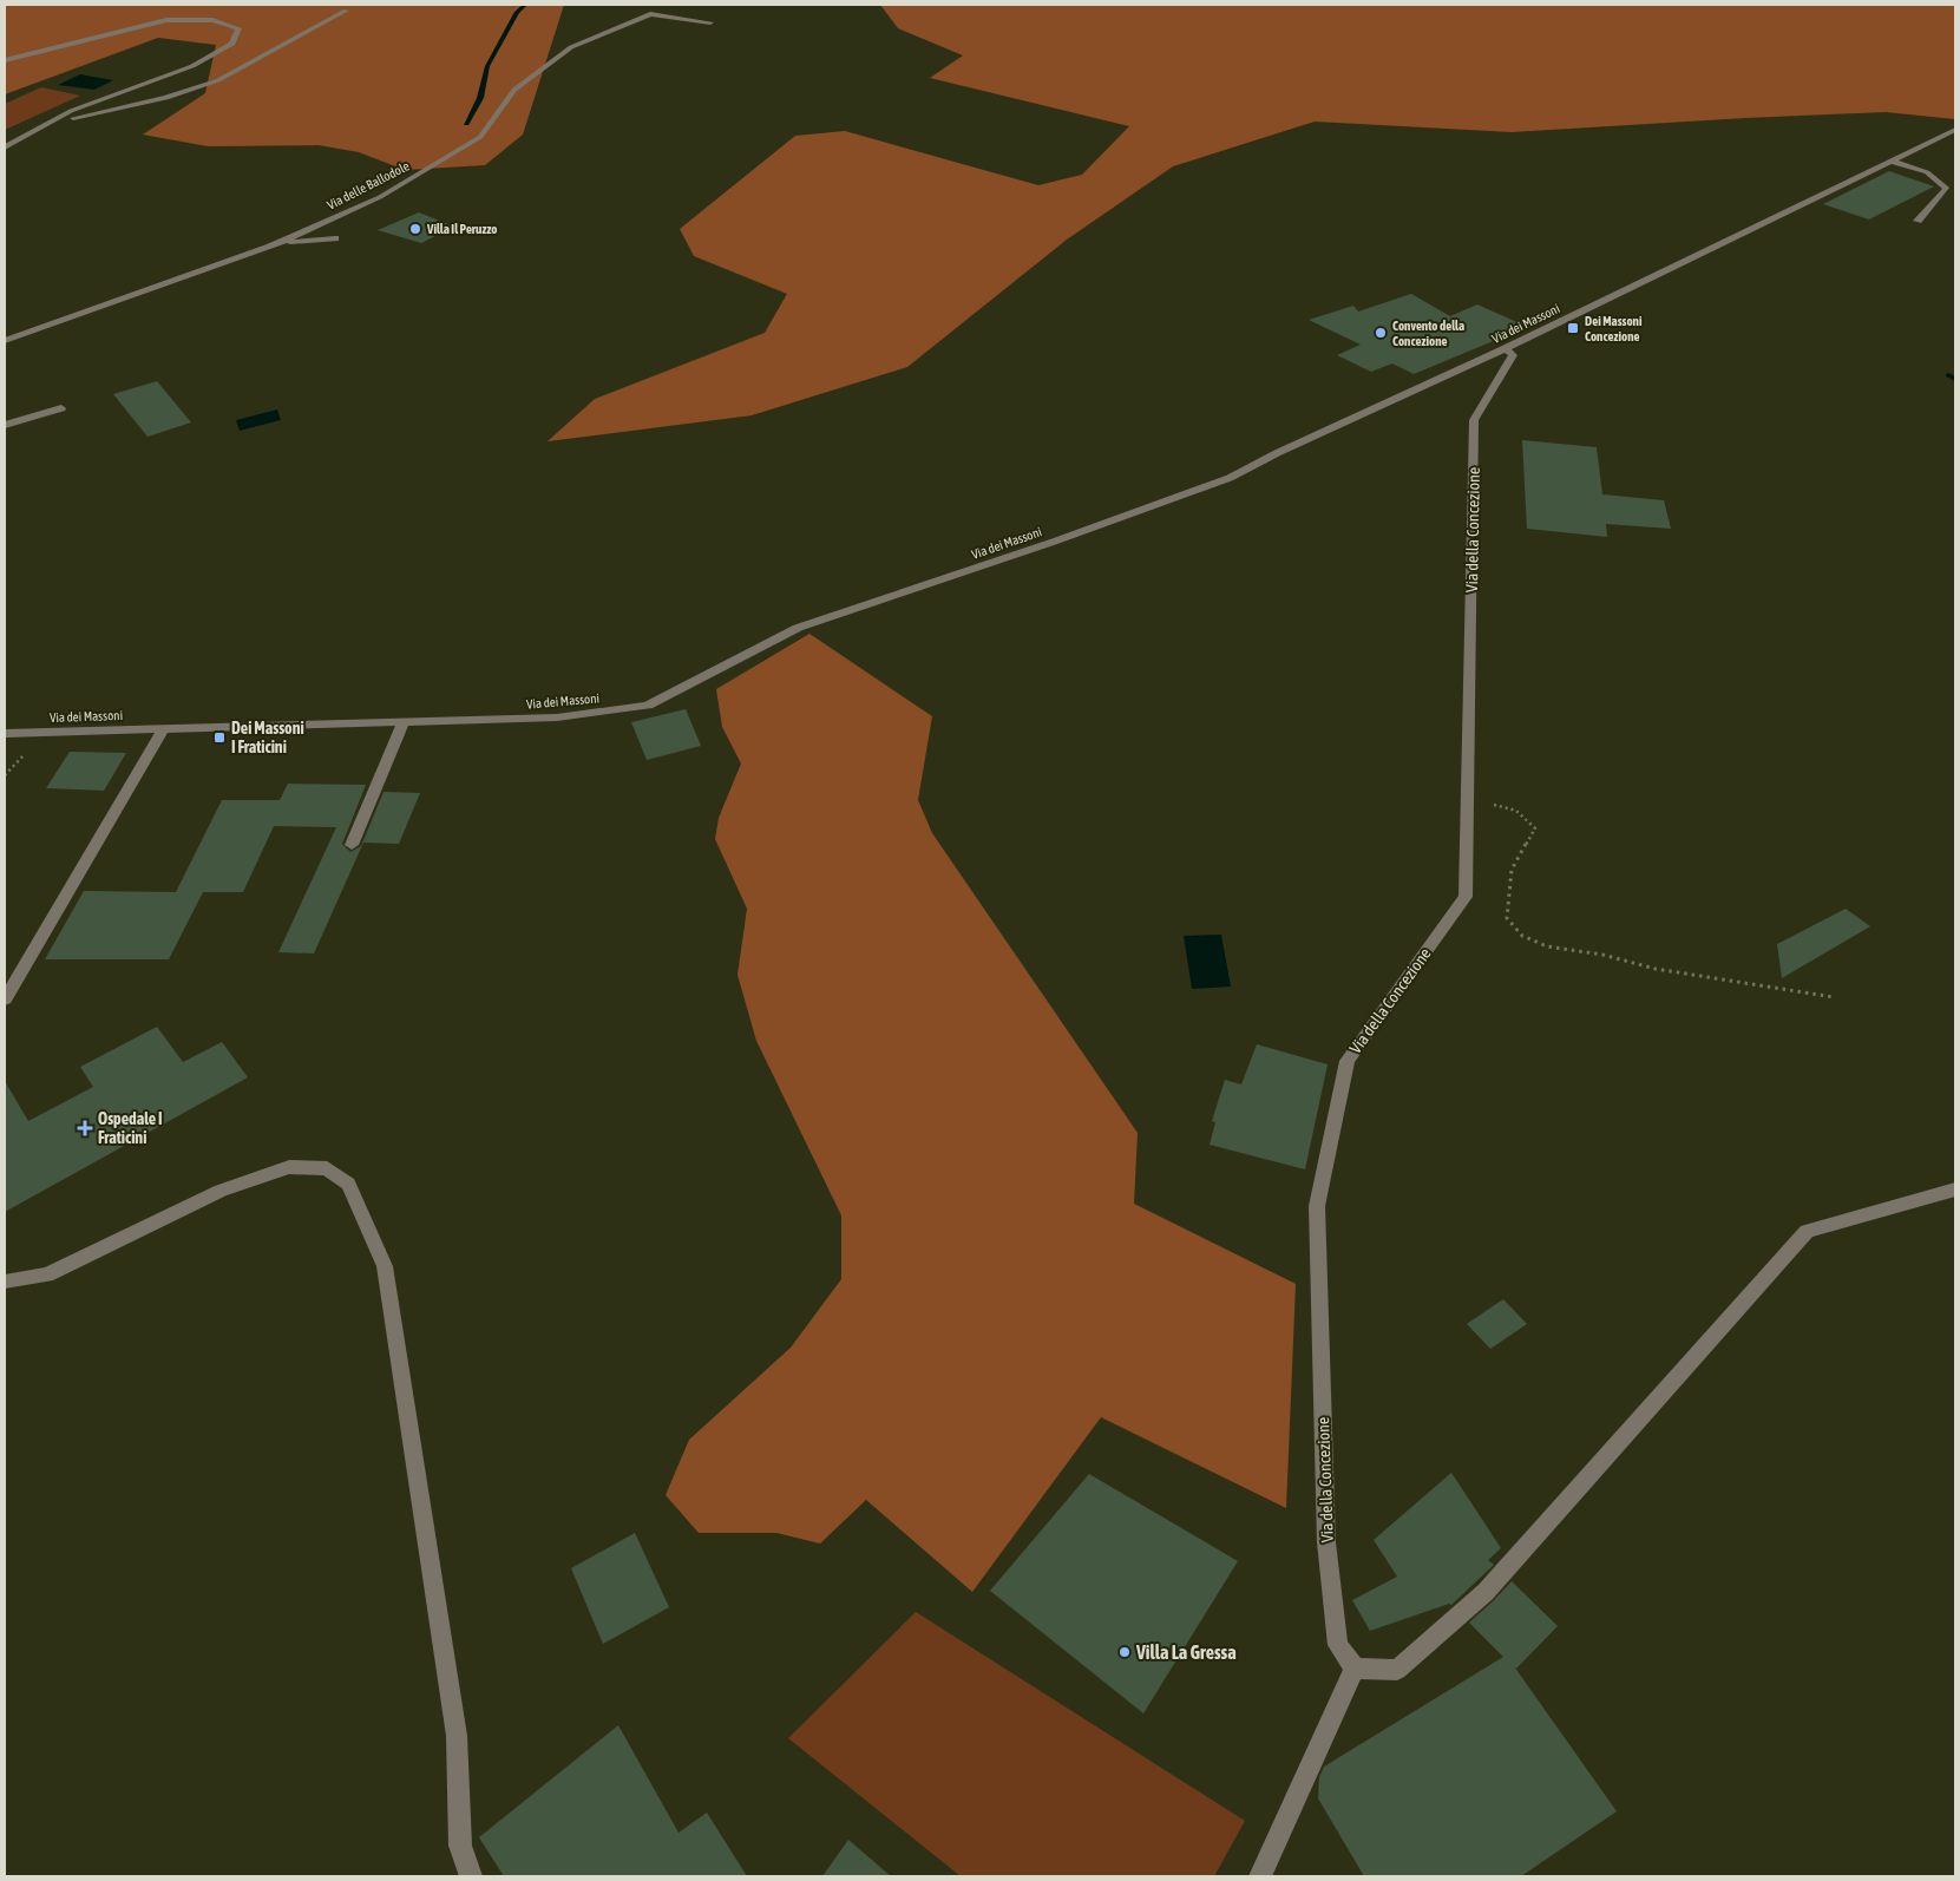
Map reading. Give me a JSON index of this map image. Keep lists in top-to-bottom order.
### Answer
{
  "streets": {
    "street": ["Via delle Ballodole", "Via dei Massoni", "Via della Concezione"]
  },
  "crossings": [
    ["Via dei Massoni", "Via della Concezione"]
  ],
  "places": {
    "other": ["Villa Il Peruzzo", "Convento della Concezione", "Villa La Gressa"],
    "transit": ["Dei Massoni Concezione", "Dei Massoni I Fraticini"],
    "health": ["Ospedale I Fraticini"]
  }
}
